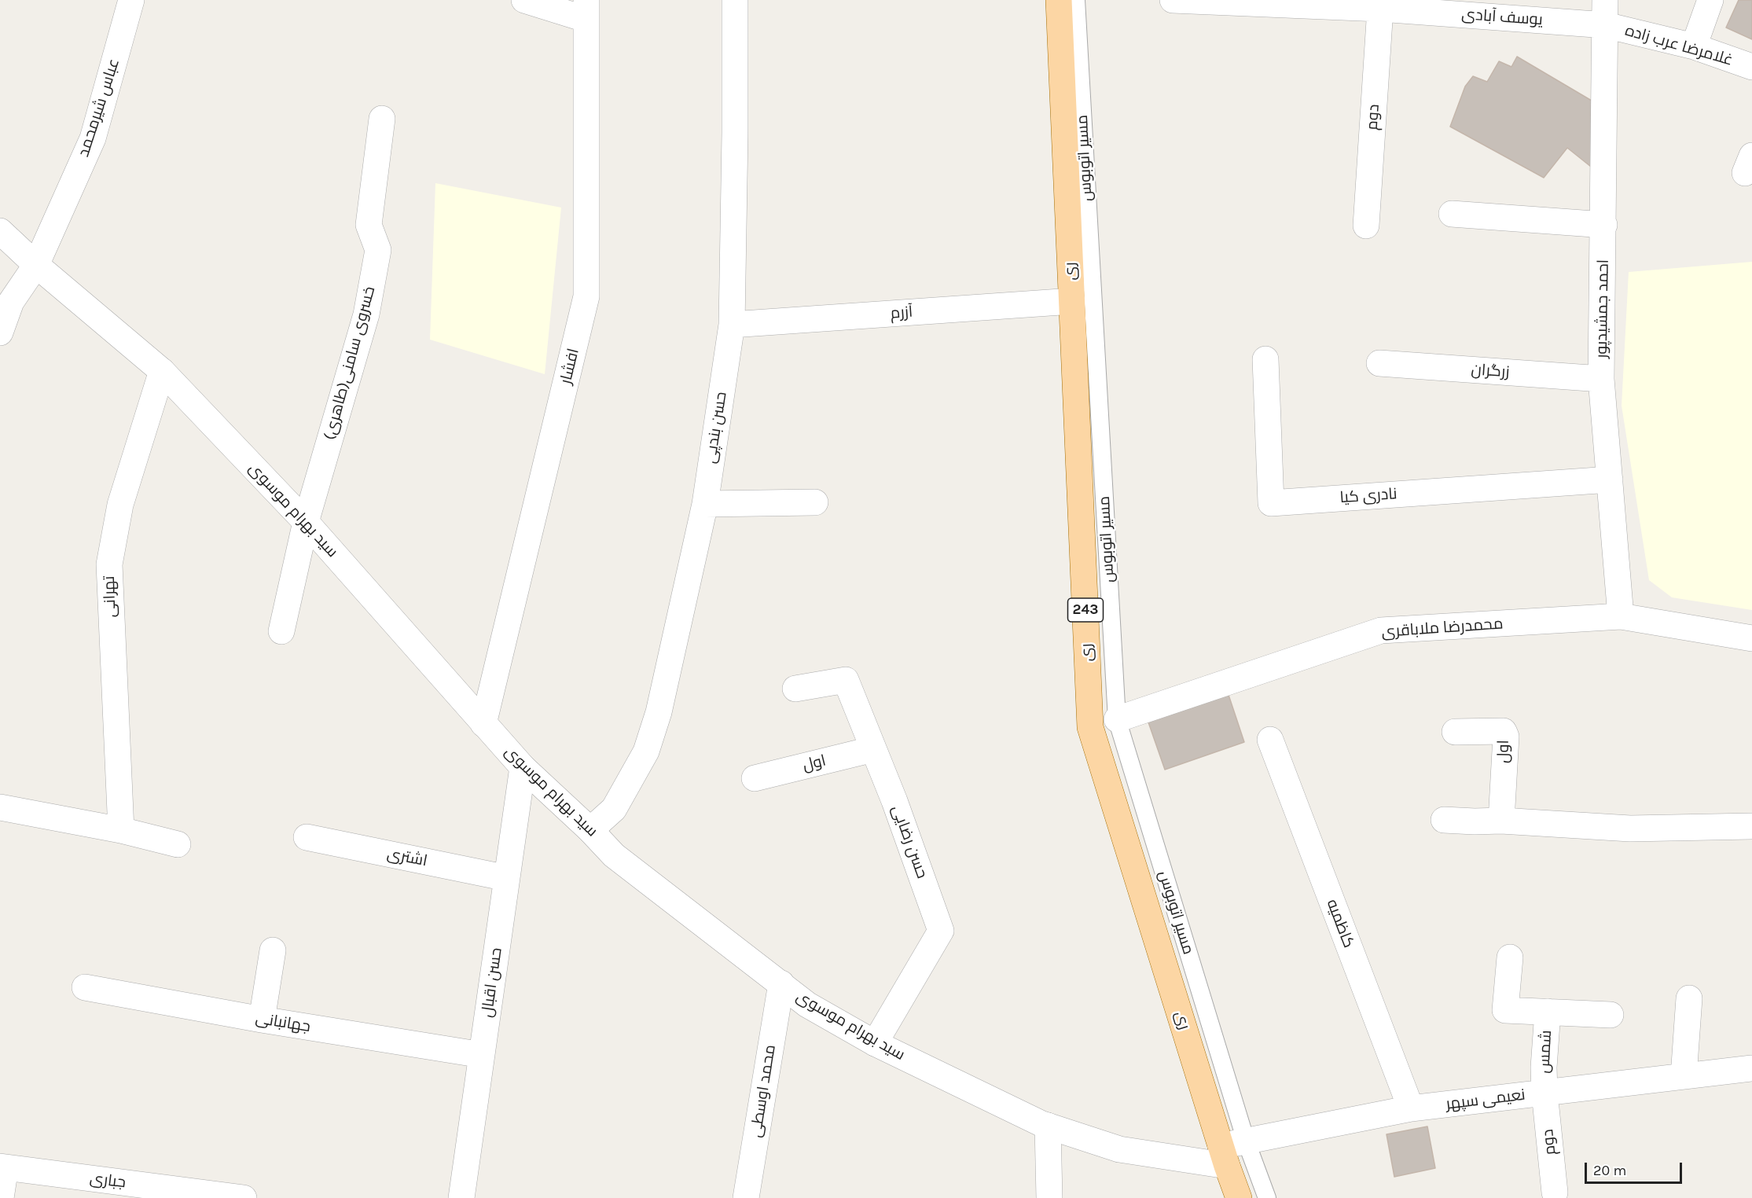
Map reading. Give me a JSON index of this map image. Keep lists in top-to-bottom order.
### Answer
{
  "streets": {
    "main road": ["ری", "243"],
    "street": [
      "یوسف آبادی",
      "غلامرضا عرب زاده",
      "عباس شیرمحمد",
      "دوم",
      "احمد جمشیدپور",
      "آزرم",
      "خسروی سامنی(طاهری)",
      "افشار",
      "زرگران",
      "حسن بندپی",
      "نادری کیا",
      "سید بهرام موسوی",
      "تهرانی",
      "محمدرضا ملاباقری",
      "اول",
      "حسن رضایی",
      "اشتری",
      "کاظمیه",
      "حسن اقبال",
      "جهانبانی",
      "شمس",
      "محمد اوسطی",
      "نعیمی سپهر",
      "جباری"
    ],
    "lane": ["مسیر اتوبوس"]
  },
  "crossings": [
    ["یوسف آبادی", "غلامرضا عرب زاده"],
    ["یوسف آبادی", "دوم"],
    ["یوسف آبادی", "احمد جمشیدپور"],
    ["غلامرضا عرب زاده", "احمد جمشیدپور"],
    ["عباس شیرمحمد", "سید بهرام موسوی"],
    ["دوم", "شمس"],
    ["دوم", "نعیمی سپهر"],
    ["مسیر اتوبوس", "محمدرضا ملاباقری"],
    ["مسیر اتوبوس", "نعیمی سپهر"],
    ["ری", "آزرم"],
    ["ری", "سید بهرام موسوی"],
    ["ری", "نعیمی سپهر"],
    ["احمد جمشیدپور", "زرگران"],
    ["احمد جمشیدپور", "نادری کیا"],
    ["احمد جمشیدپور", "محمدرضا ملاباقری"],
    ["آزرم", "حسن بندپی"],
    ["خسروی سامنی(طاهری)", "سید بهرام موسوی"],
    ["افشار", "سید بهرام موسوی"],
    ["حسن بندپی", "سید بهرام موسوی"],
    ["سید بهرام موسوی", "تهرانی"],
    ["سید بهرام موسوی", "حسن رضایی"],
    ["سید بهرام موسوی", "حسن اقبال"],
    ["سید بهرام موسوی", "محمد اوسطی"],
    ["سید بهرام موسوی", "نعیمی سپهر"],
    ["اول", "حسن رضایی"],
    ["اشتری", "حسن اقبال"],
    ["کاظمیه", "نعیمی سپهر"],
    ["حسن اقبال", "جهانبانی"],
    ["شمس", "نعیمی سپهر"]
  ],
  "scale_bar": "20 m"
}
